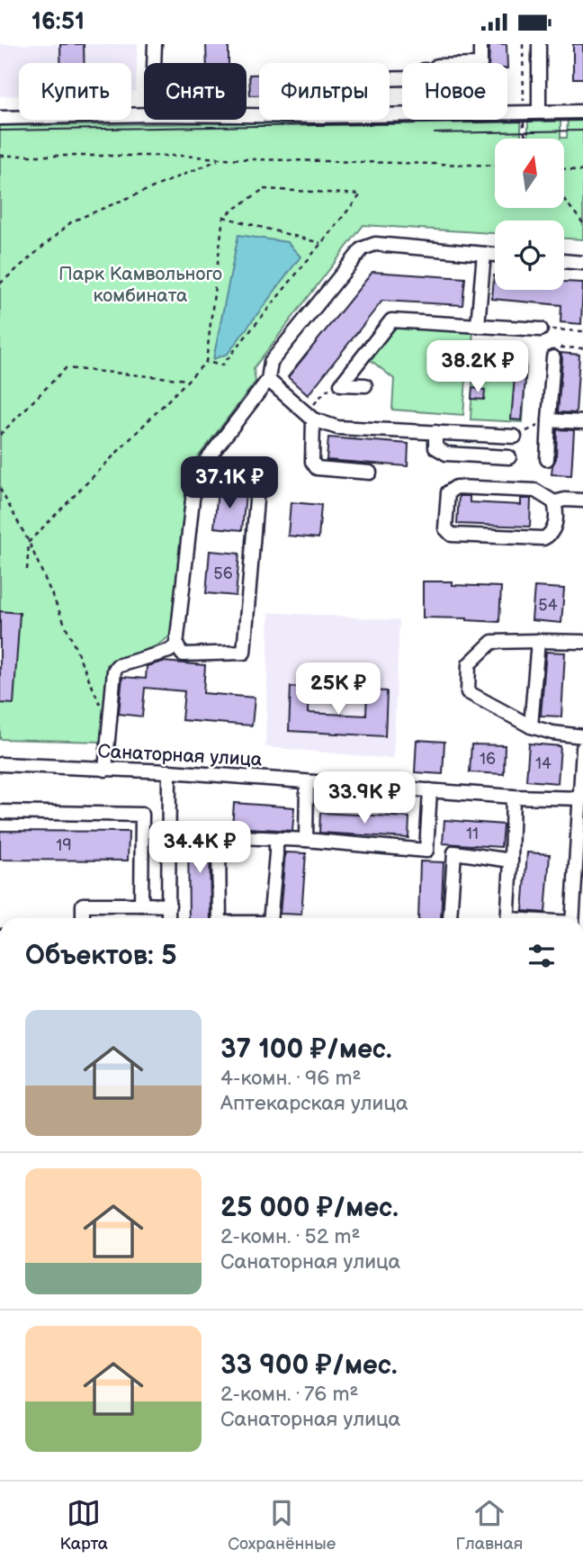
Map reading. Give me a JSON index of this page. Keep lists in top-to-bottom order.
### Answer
{
  "streets": {
    "street": ["Санаторная улица"]
  },
  "parks": ["Парк Камвольного комбината"],
  "house_numbers": [
    "56",
    "54",
    "16",
    "14",
    "11",
    "19"
  ],
  "north": "top",
  "page": {
    "status": "16:51",
    "chip": [
      "Купить",
      "Снять",
      "Фильтры",
      "Новое"
    ],
    "price": [
      "38.2K ₽",
      "37.1K ₽",
      "25K ₽",
      "33.9K ₽",
      "34.4K ₽"
    ],
    "heading": "Объектов: 5",
    "list": [
      {
        "name": "37 100 ₽/мес.",
        "note": "4-комн. · 96 m² · Аптекарская улица"
      },
      {
        "name": "25 000 ₽/мес.",
        "note": "2-комн. · 52 m² · Санаторная улица"
      },
      {
        "name": "33 900 ₽/мес.",
        "note": "2-комн. · 76 m² · Санаторная улица"
      }
    ],
    "tabs": ["Карта", "Сохранённые", "Главная"]
  }
}
